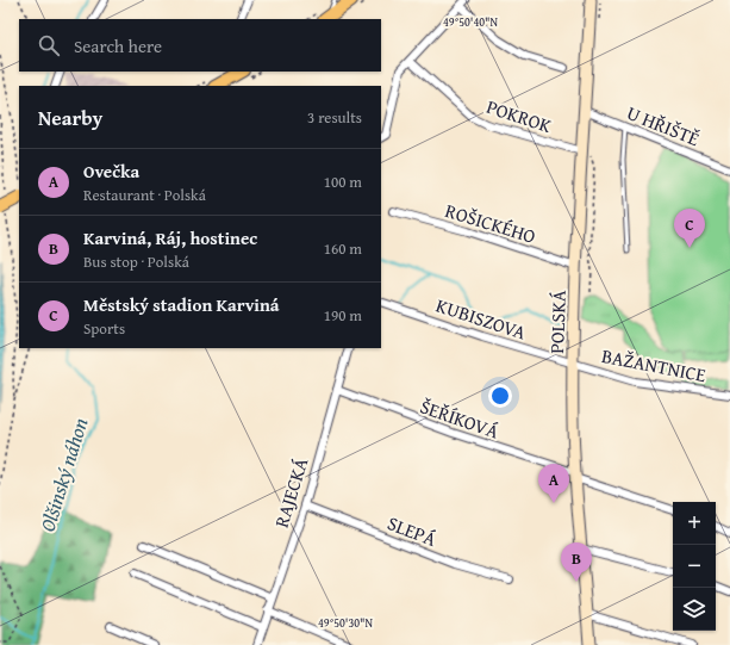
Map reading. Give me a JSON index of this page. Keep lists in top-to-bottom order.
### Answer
{
  "streets": {
    "street": [
      "POKROK",
      "U HŘIŠTĚ",
      "ROŠICKÉHO",
      "KUBISZOVA",
      "POLSKÁ",
      "BAŽANTNICE",
      "ŠEŘÍKOVÁ",
      "RAJECKÁ",
      "SLEPÁ"
    ]
  },
  "crossings": [
    ["POKROK", "POLSKÁ"],
    ["U HŘIŠTĚ", "POLSKÁ"],
    ["ROŠICKÉHO", "POLSKÁ"],
    ["KUBISZOVA", "POLSKÁ"],
    ["KUBISZOVA", "BAŽANTNICE"],
    ["POLSKÁ", "BAŽANTNICE"],
    ["POLSKÁ", "ŠEŘÍKOVÁ"],
    ["ŠEŘÍKOVÁ", "RAJECKÁ"],
    ["RAJECKÁ", "SLEPÁ"]
  ],
  "water": ["Olšinský náhon"],
  "page": {
    "search": "Search here",
    "heading": ["Nearby", "3 results"],
    "list": [
      {
        "mark": "A",
        "name": "Ovečka",
        "note": "Restaurant · Polská",
        "value": "100 m"
      },
      {
        "mark": "B",
        "name": "Karviná, Ráj, hostinec",
        "note": "Bus stop · Polská",
        "value": "160 m"
      },
      {
        "mark": "C",
        "name": "Městský stadion Karviná",
        "note": "Sports",
        "value": "190 m"
      }
    ],
    "pins": ["C", "A", "B"],
    "map_buttons": ["+", "−"]
  },
  "coordinates": ["49°50'40\"N", "49°50'30\"N"]
}
